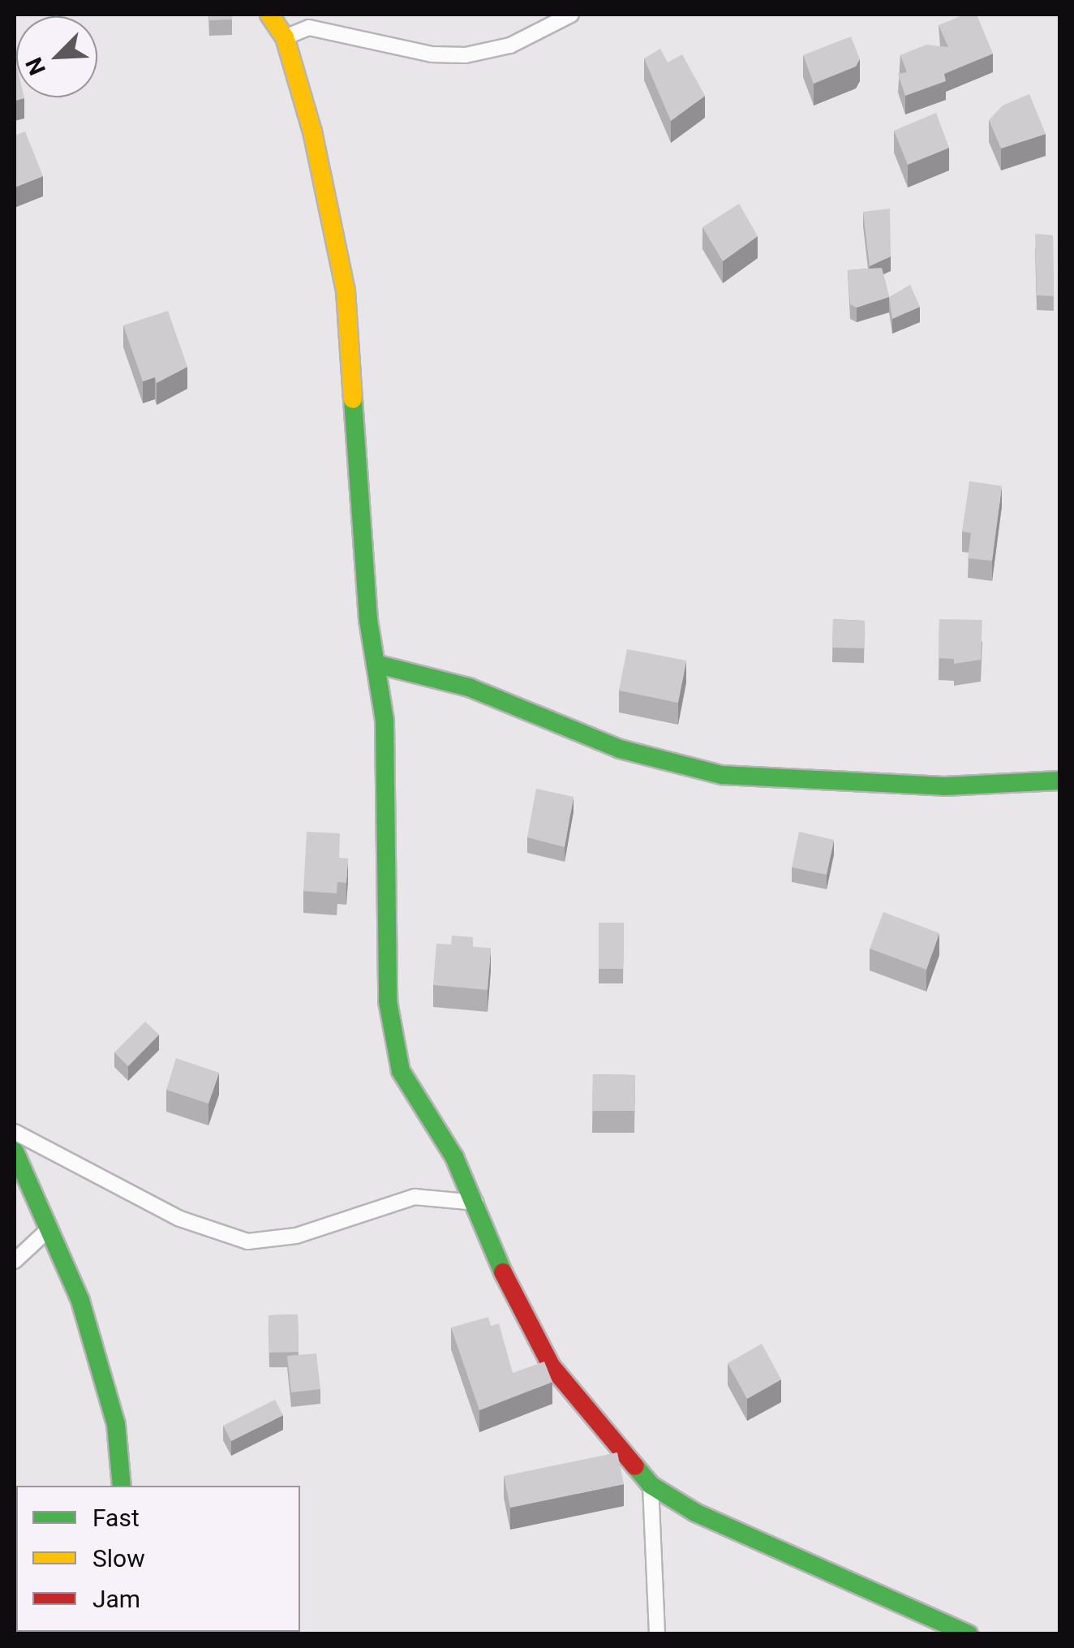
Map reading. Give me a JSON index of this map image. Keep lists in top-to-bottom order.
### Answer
{
  "legend": ["Fast", "Slow", "Jam"],
  "north": "bottom left"
}
